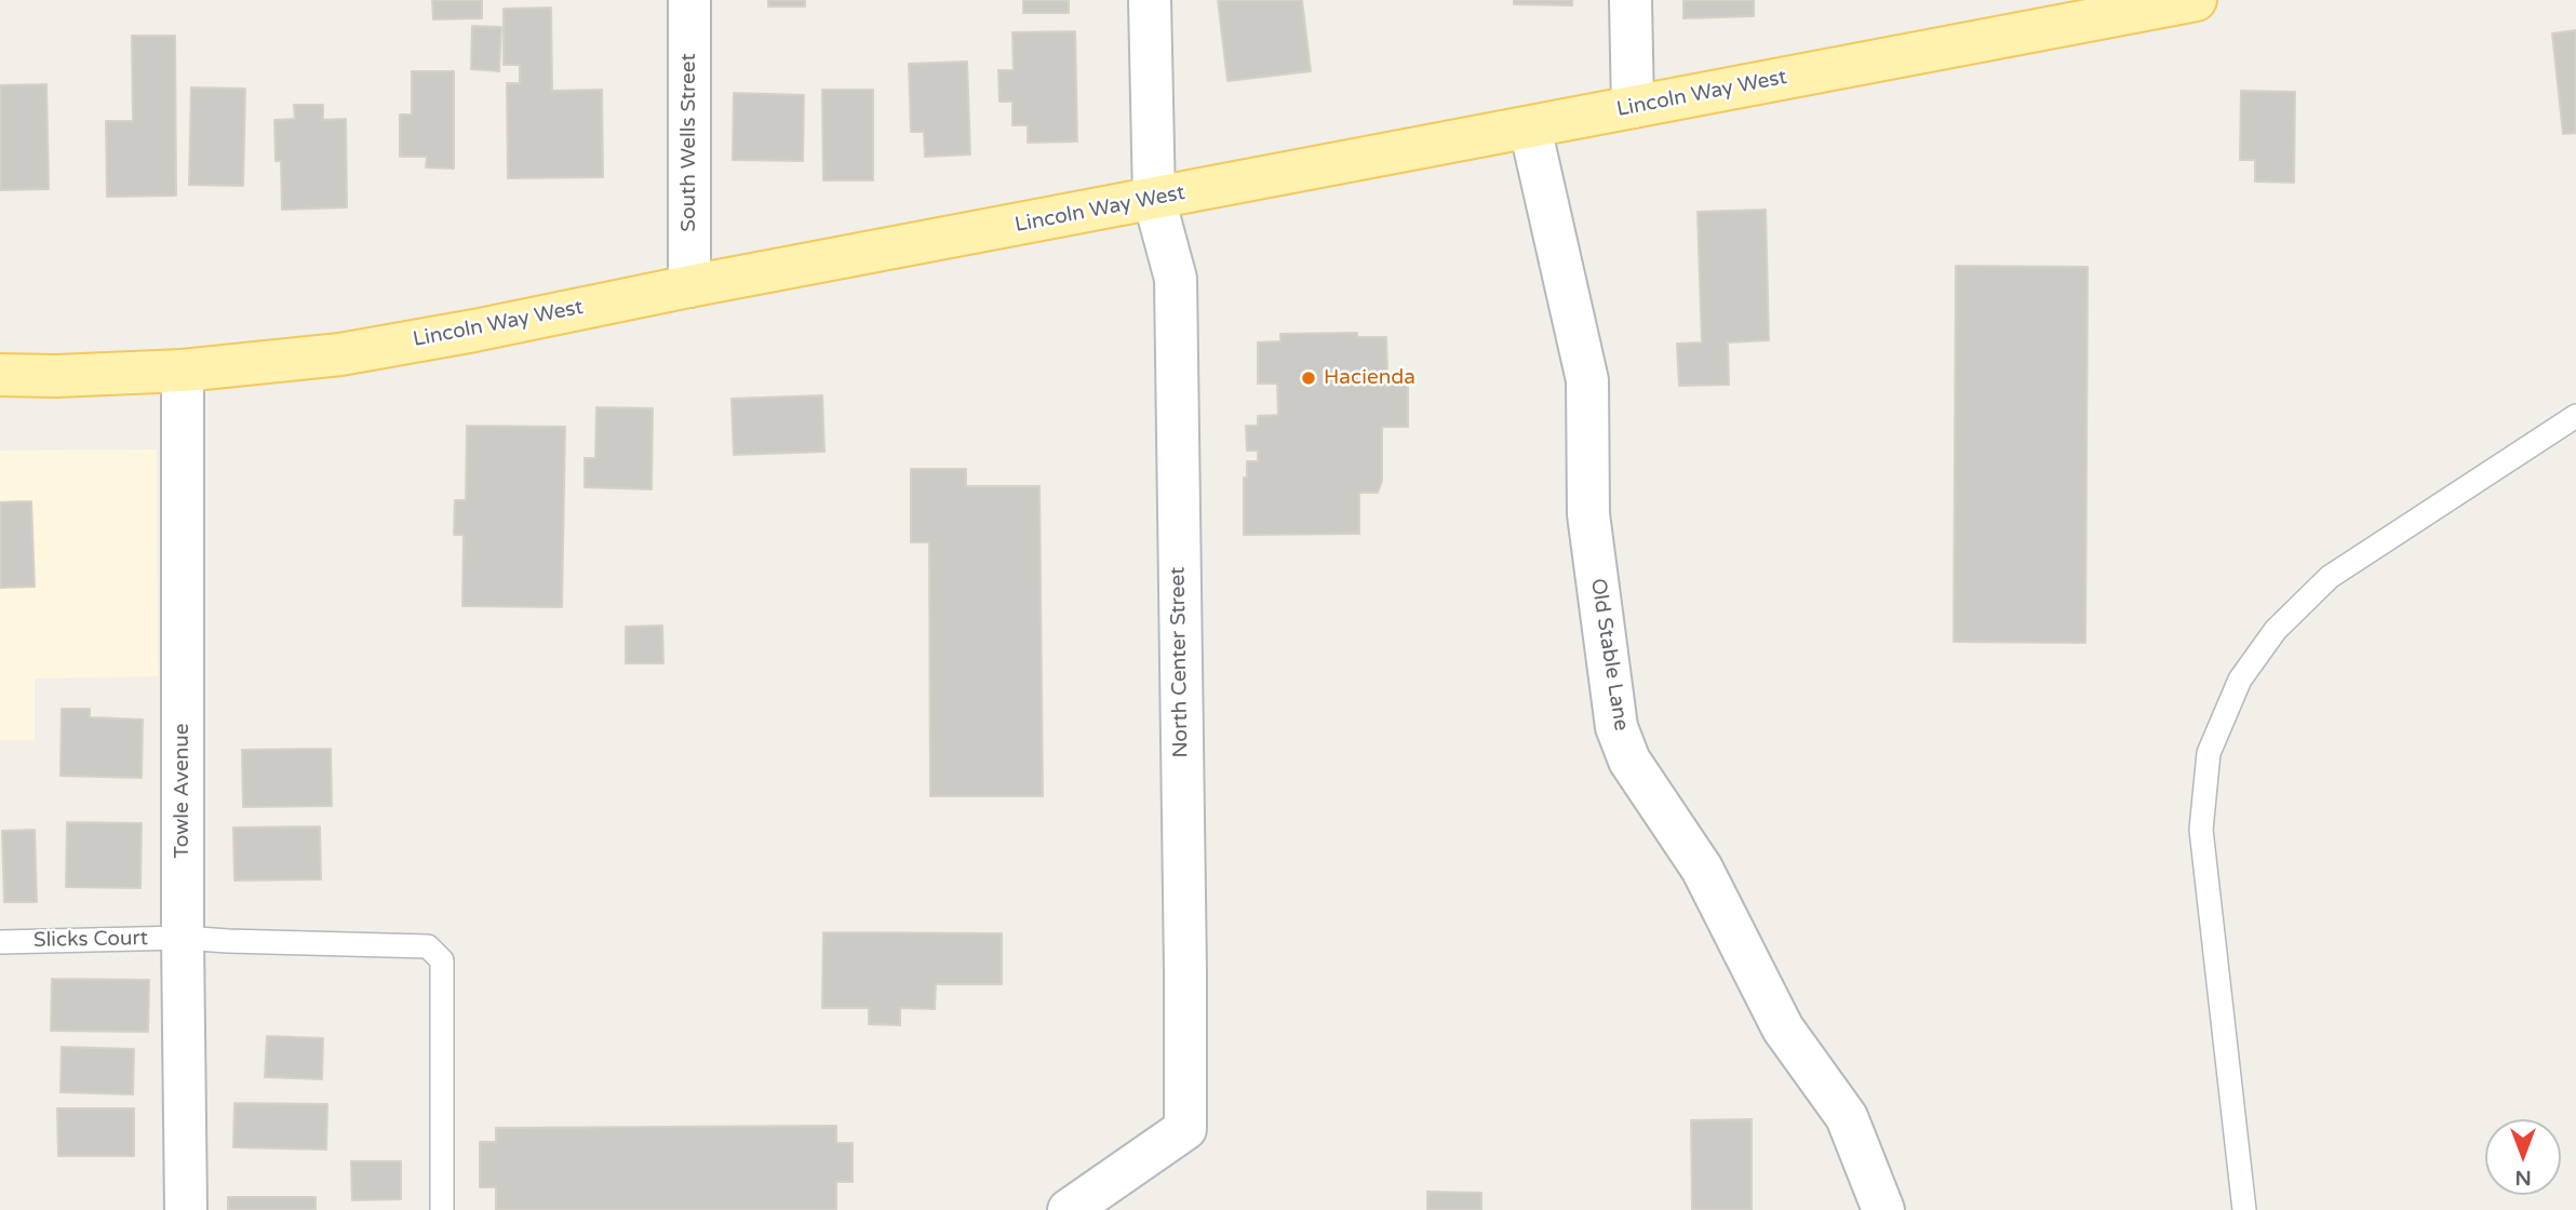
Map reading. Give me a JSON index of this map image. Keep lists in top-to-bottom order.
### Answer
{
  "streets": {
    "main road": ["Lincoln Way West"],
    "street": [
      "South Wells Street",
      "Old Stable Lane",
      "North Center Street",
      "Towle Avenue"
    ],
    "lane": ["Slicks Court"]
  },
  "crossings": [
    ["Lincoln Way West", "South Wells Street"],
    ["Lincoln Way West", "Old Stable Lane"],
    ["Lincoln Way West", "North Center Street"],
    ["Lincoln Way West", "Towle Avenue"],
    ["Towle Avenue", "Slicks Court"]
  ],
  "places": ["Hacienda"],
  "north": "bottom"
}
